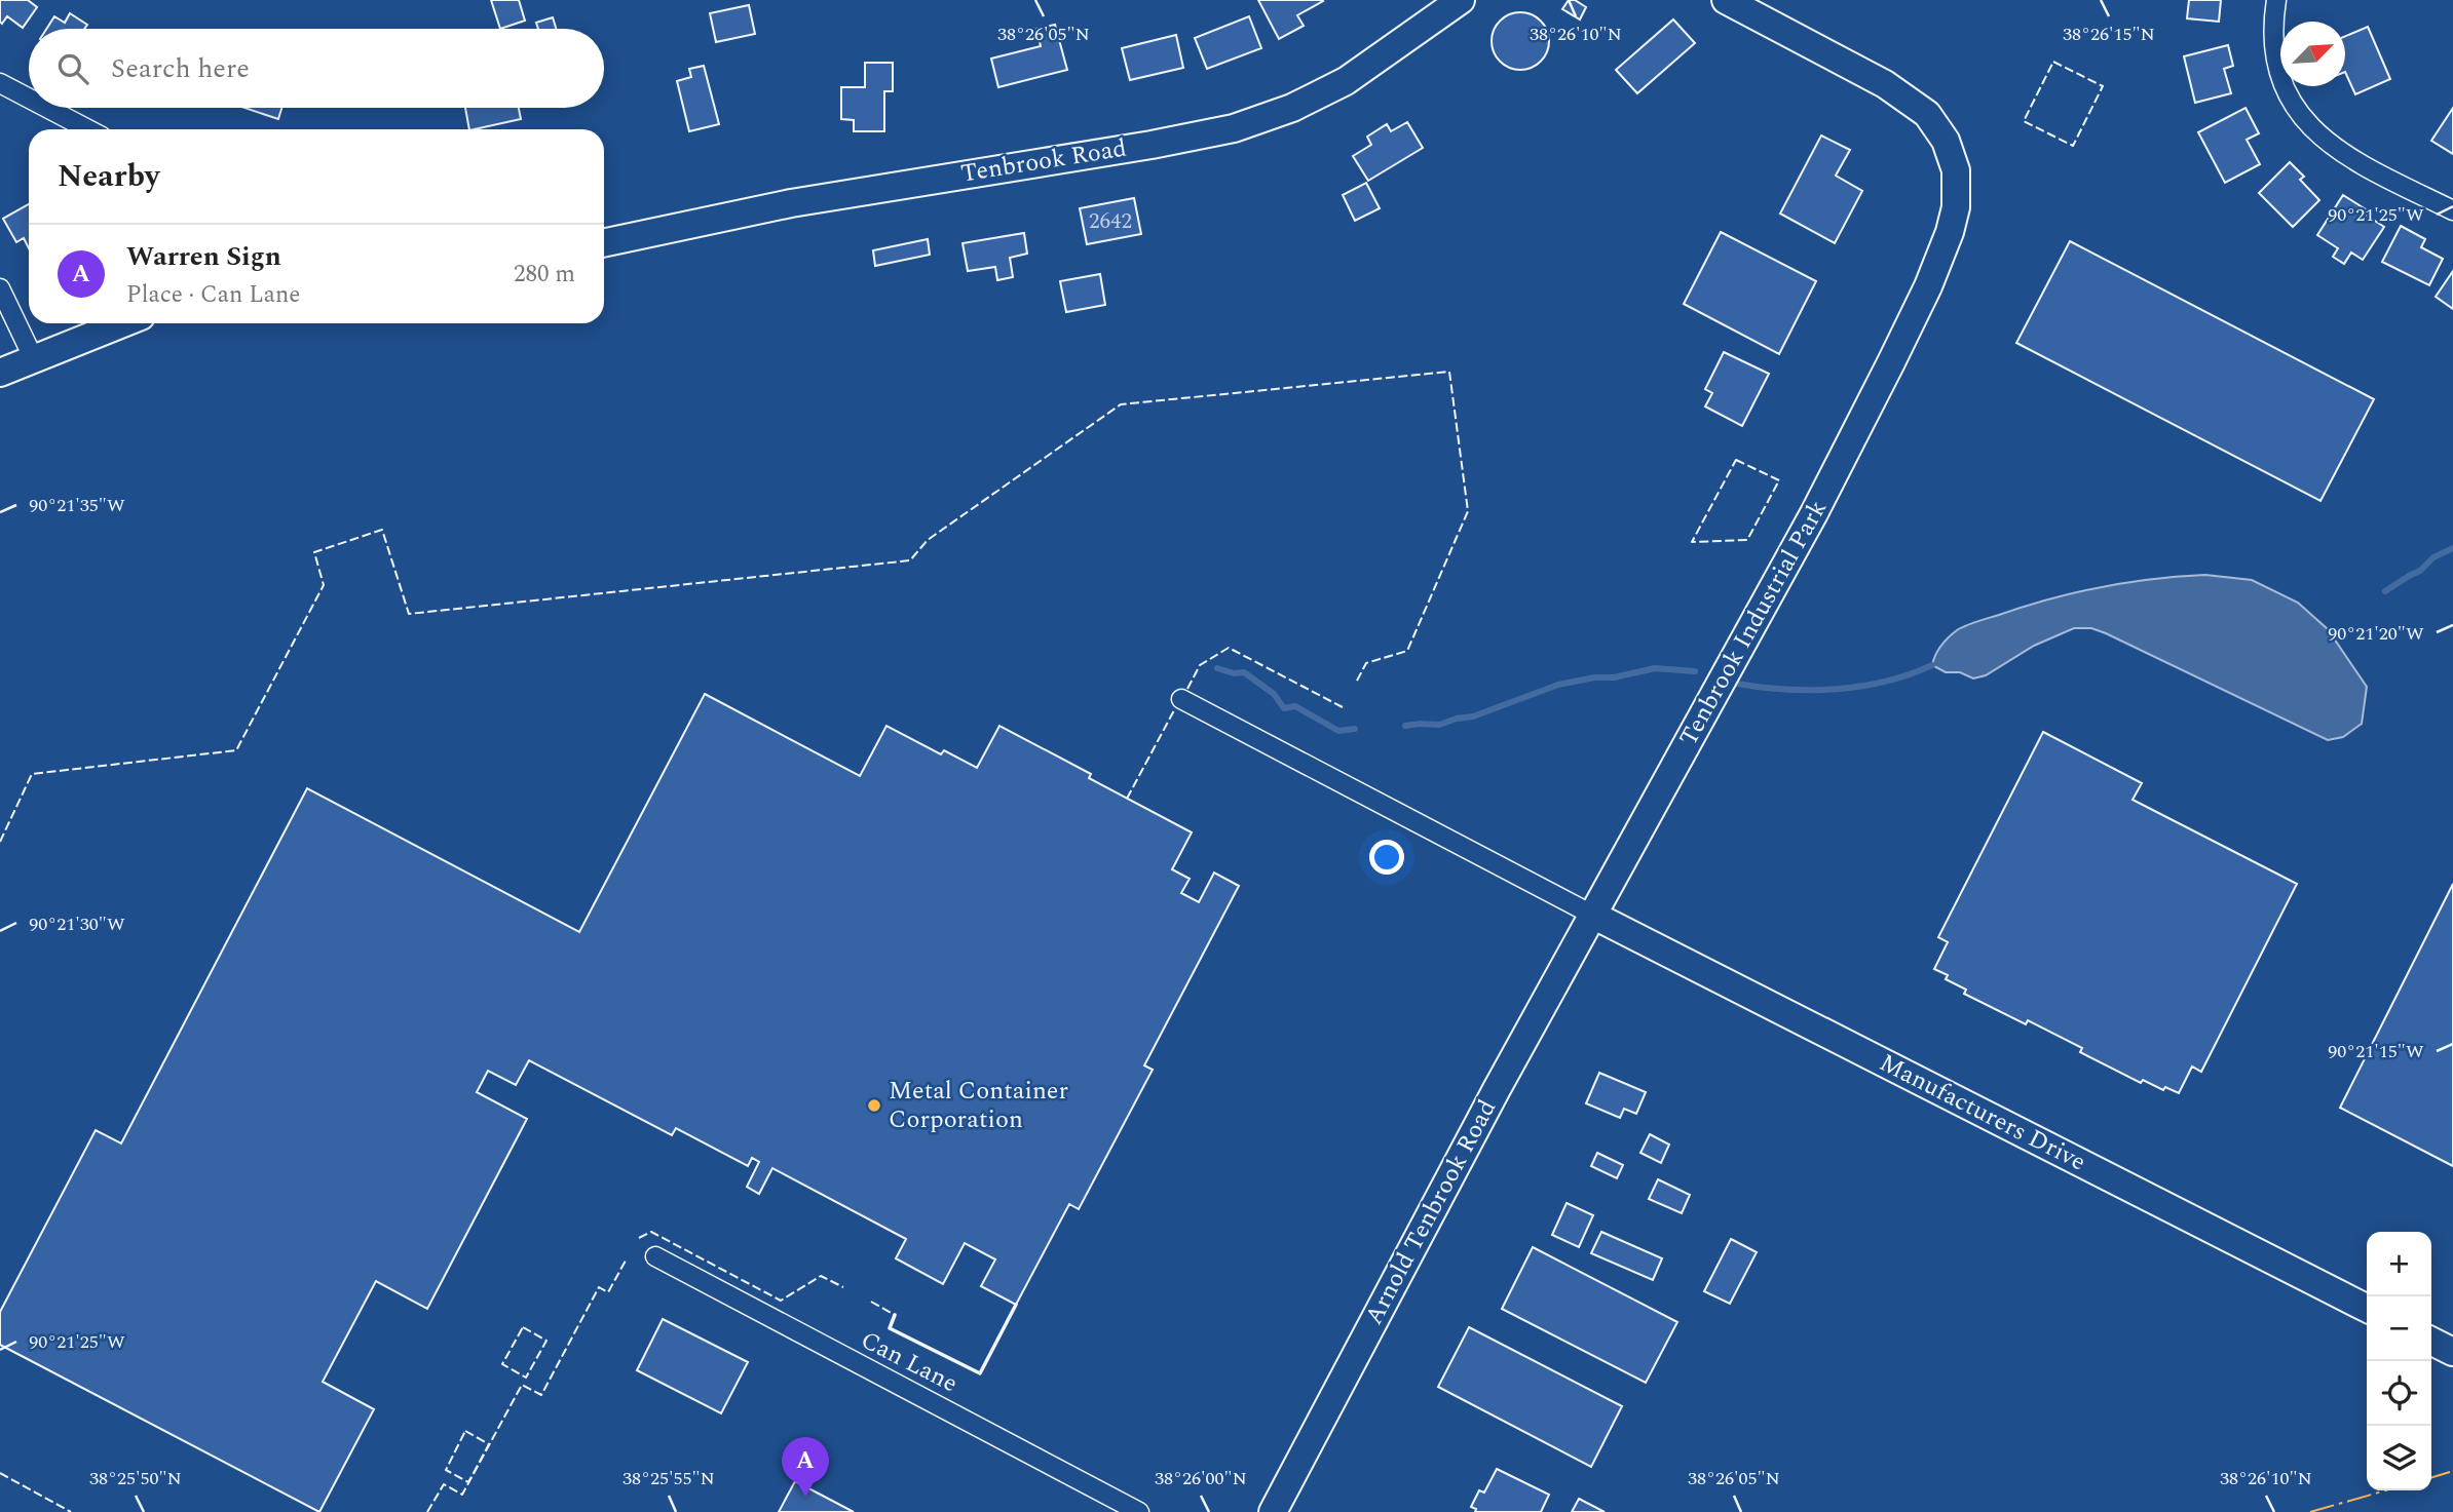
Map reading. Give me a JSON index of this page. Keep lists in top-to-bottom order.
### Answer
{
  "streets": {
    "street": [
      "Tenbrook Road",
      "Tenbrook Industrial Park",
      "Manufacturers Drive",
      "Arnold Tenbrook Road",
      "Can Lane"
    ]
  },
  "crossings": [
    ["Tenbrook Industrial Park", "Manufacturers Drive"],
    ["Tenbrook Industrial Park", "Arnold Tenbrook Road"],
    ["Manufacturers Drive", "Arnold Tenbrook Road"]
  ],
  "places": ["Metal Container Corporation"],
  "house_numbers": ["2642"],
  "north": "top right",
  "page": {
    "search": "Search here",
    "heading": "Nearby",
    "list": [
      {
        "mark": "A",
        "name": "Warren Sign",
        "note": "Place · Can Lane",
        "value": "280 m"
      }
    ],
    "map_buttons": ["+", "−"],
    "pins": "A"
  },
  "coordinates": [
    "38°26'05\"N",
    "38°26'10\"N",
    "38°26'15\"N",
    "90°21'25\"W",
    "90°21'35\"W",
    "90°21'20\"W",
    "90°21'30\"W",
    "90°21'15\"W",
    "38°25'50\"N",
    "38°25'55\"N",
    "38°26'00\"N"
  ]
}
